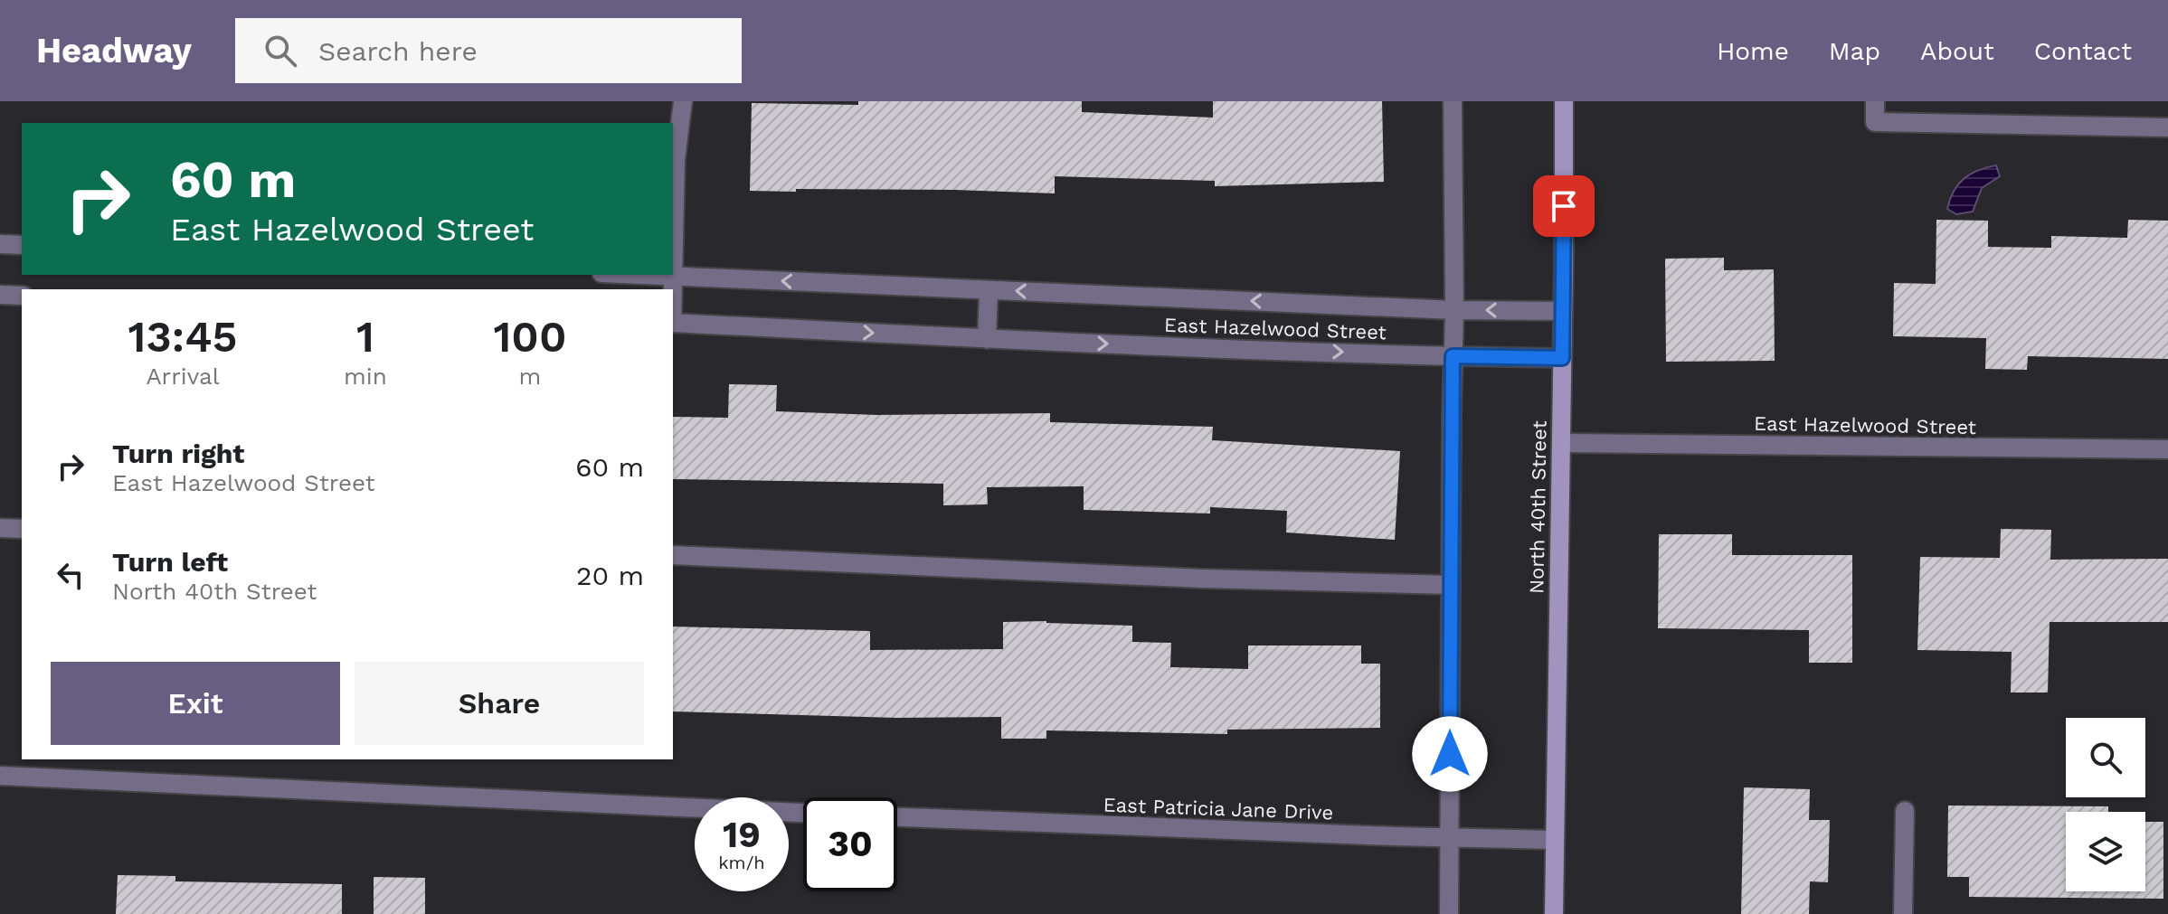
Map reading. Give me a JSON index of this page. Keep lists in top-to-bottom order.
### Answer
{
  "streets": {
    "main road": ["North 40th Street"],
    "street": ["East Hazelwood Street", "East Patricia Jane Drive"]
  },
  "crossings": [
    ["East Hazelwood Street", "North 40th Street"],
    ["North 40th Street", "East Patricia Jane Drive"]
  ],
  "page": {
    "header": "Headway",
    "search": "Search here",
    "nav": [
      "Home",
      "Map",
      "About",
      "Contact"
    ],
    "turn": ["60 m", "East Hazelwood Street"],
    "eta": [
      "13:45",
      "Arrival",
      "1",
      "min",
      "100",
      "m"
    ],
    "list": [
      {
        "name": "Turn right",
        "note": "East Hazelwood Street",
        "value": "60 m"
      },
      {
        "name": "Turn left",
        "note": "North 40th Street",
        "value": "20 m"
      }
    ],
    "buttons": ["Exit", "Share"],
    "speed": "19 km/h",
    "limit": "30"
  }
}
